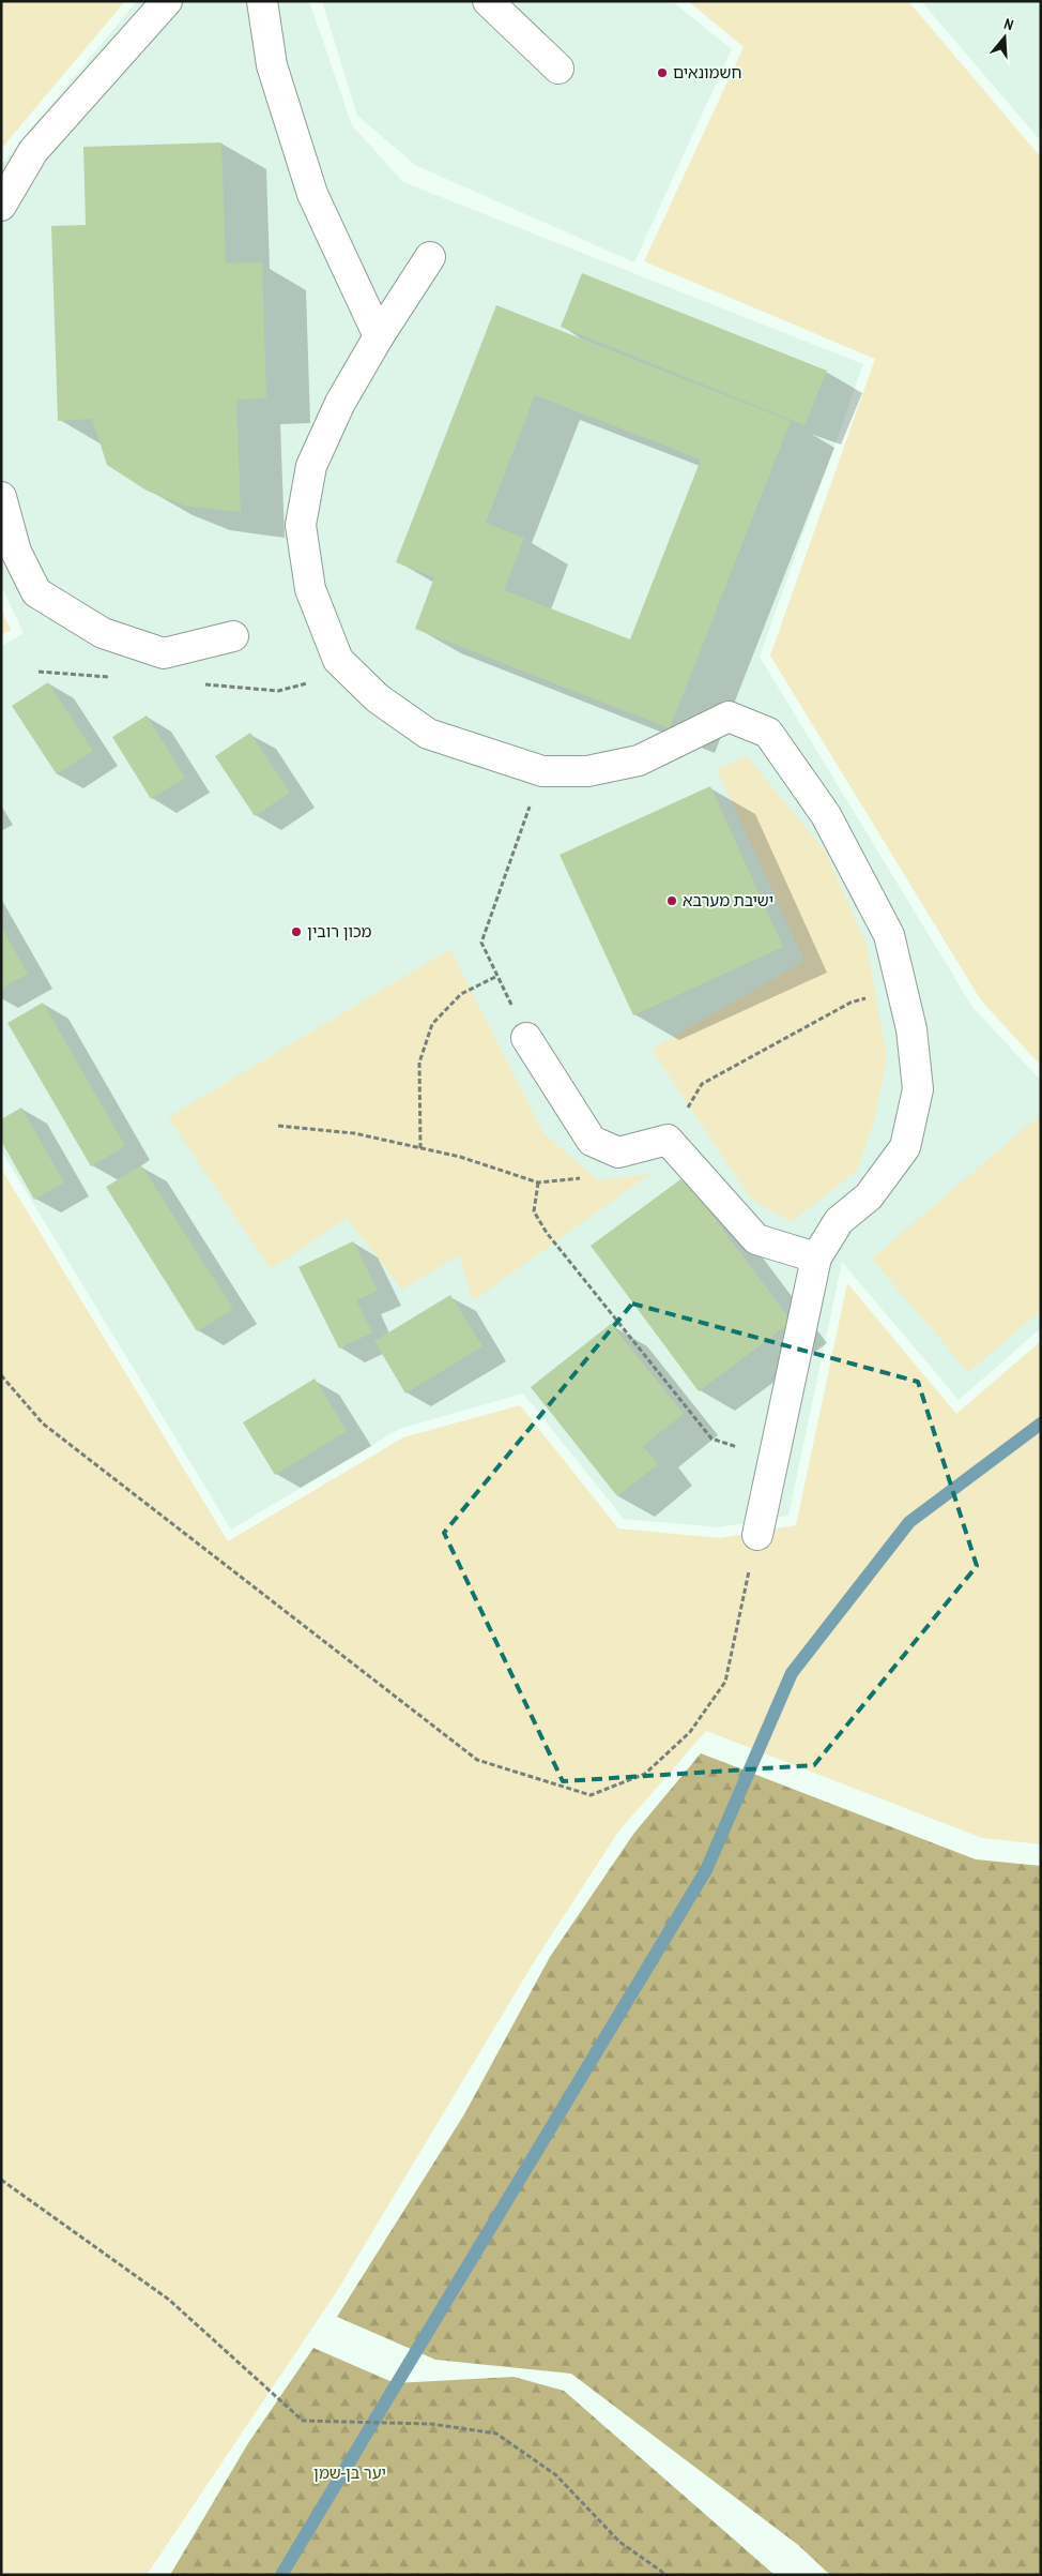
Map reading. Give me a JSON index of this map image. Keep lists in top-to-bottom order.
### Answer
{
  "parks": ["יער בן-שמן"],
  "places": ["חשמונאים", "ישיבת מערבא", "מכון רובין"],
  "north": "top"
}
